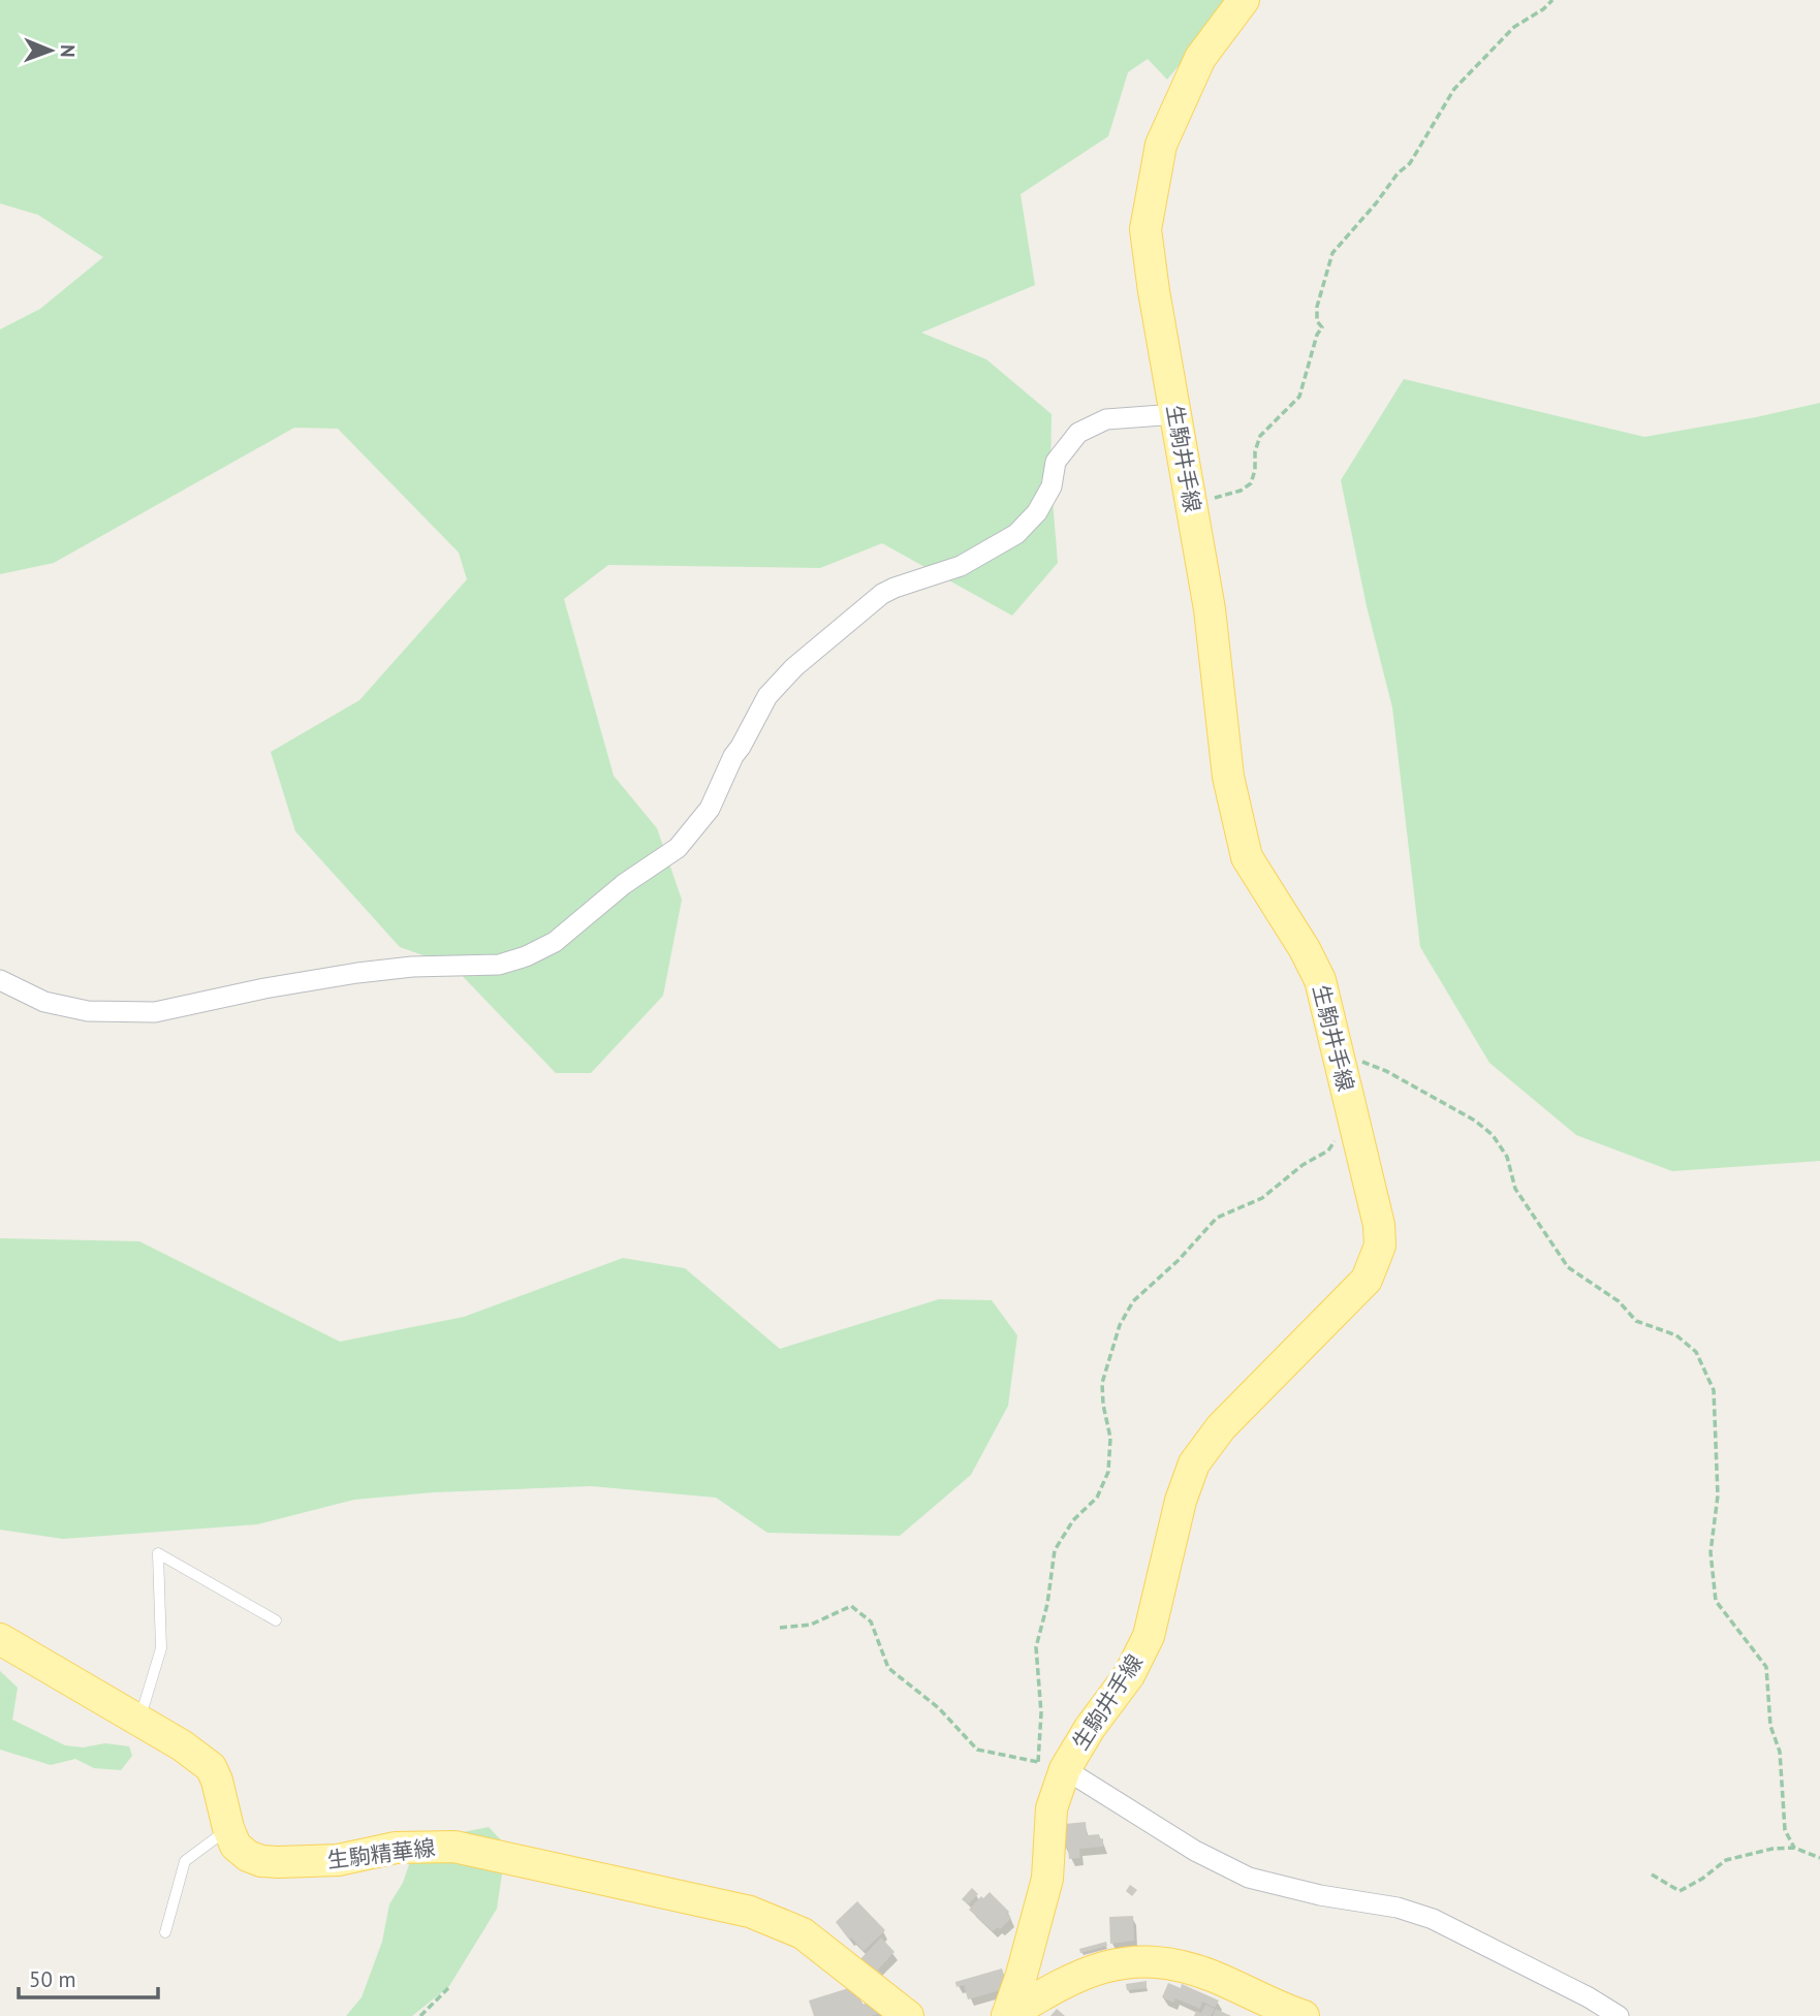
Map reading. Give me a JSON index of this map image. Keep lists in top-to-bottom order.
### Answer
{
  "streets": {
    "main road": ["生駒井手線", "生駒精華線"]
  },
  "scale_bar": "50 m",
  "north": "right"
}
